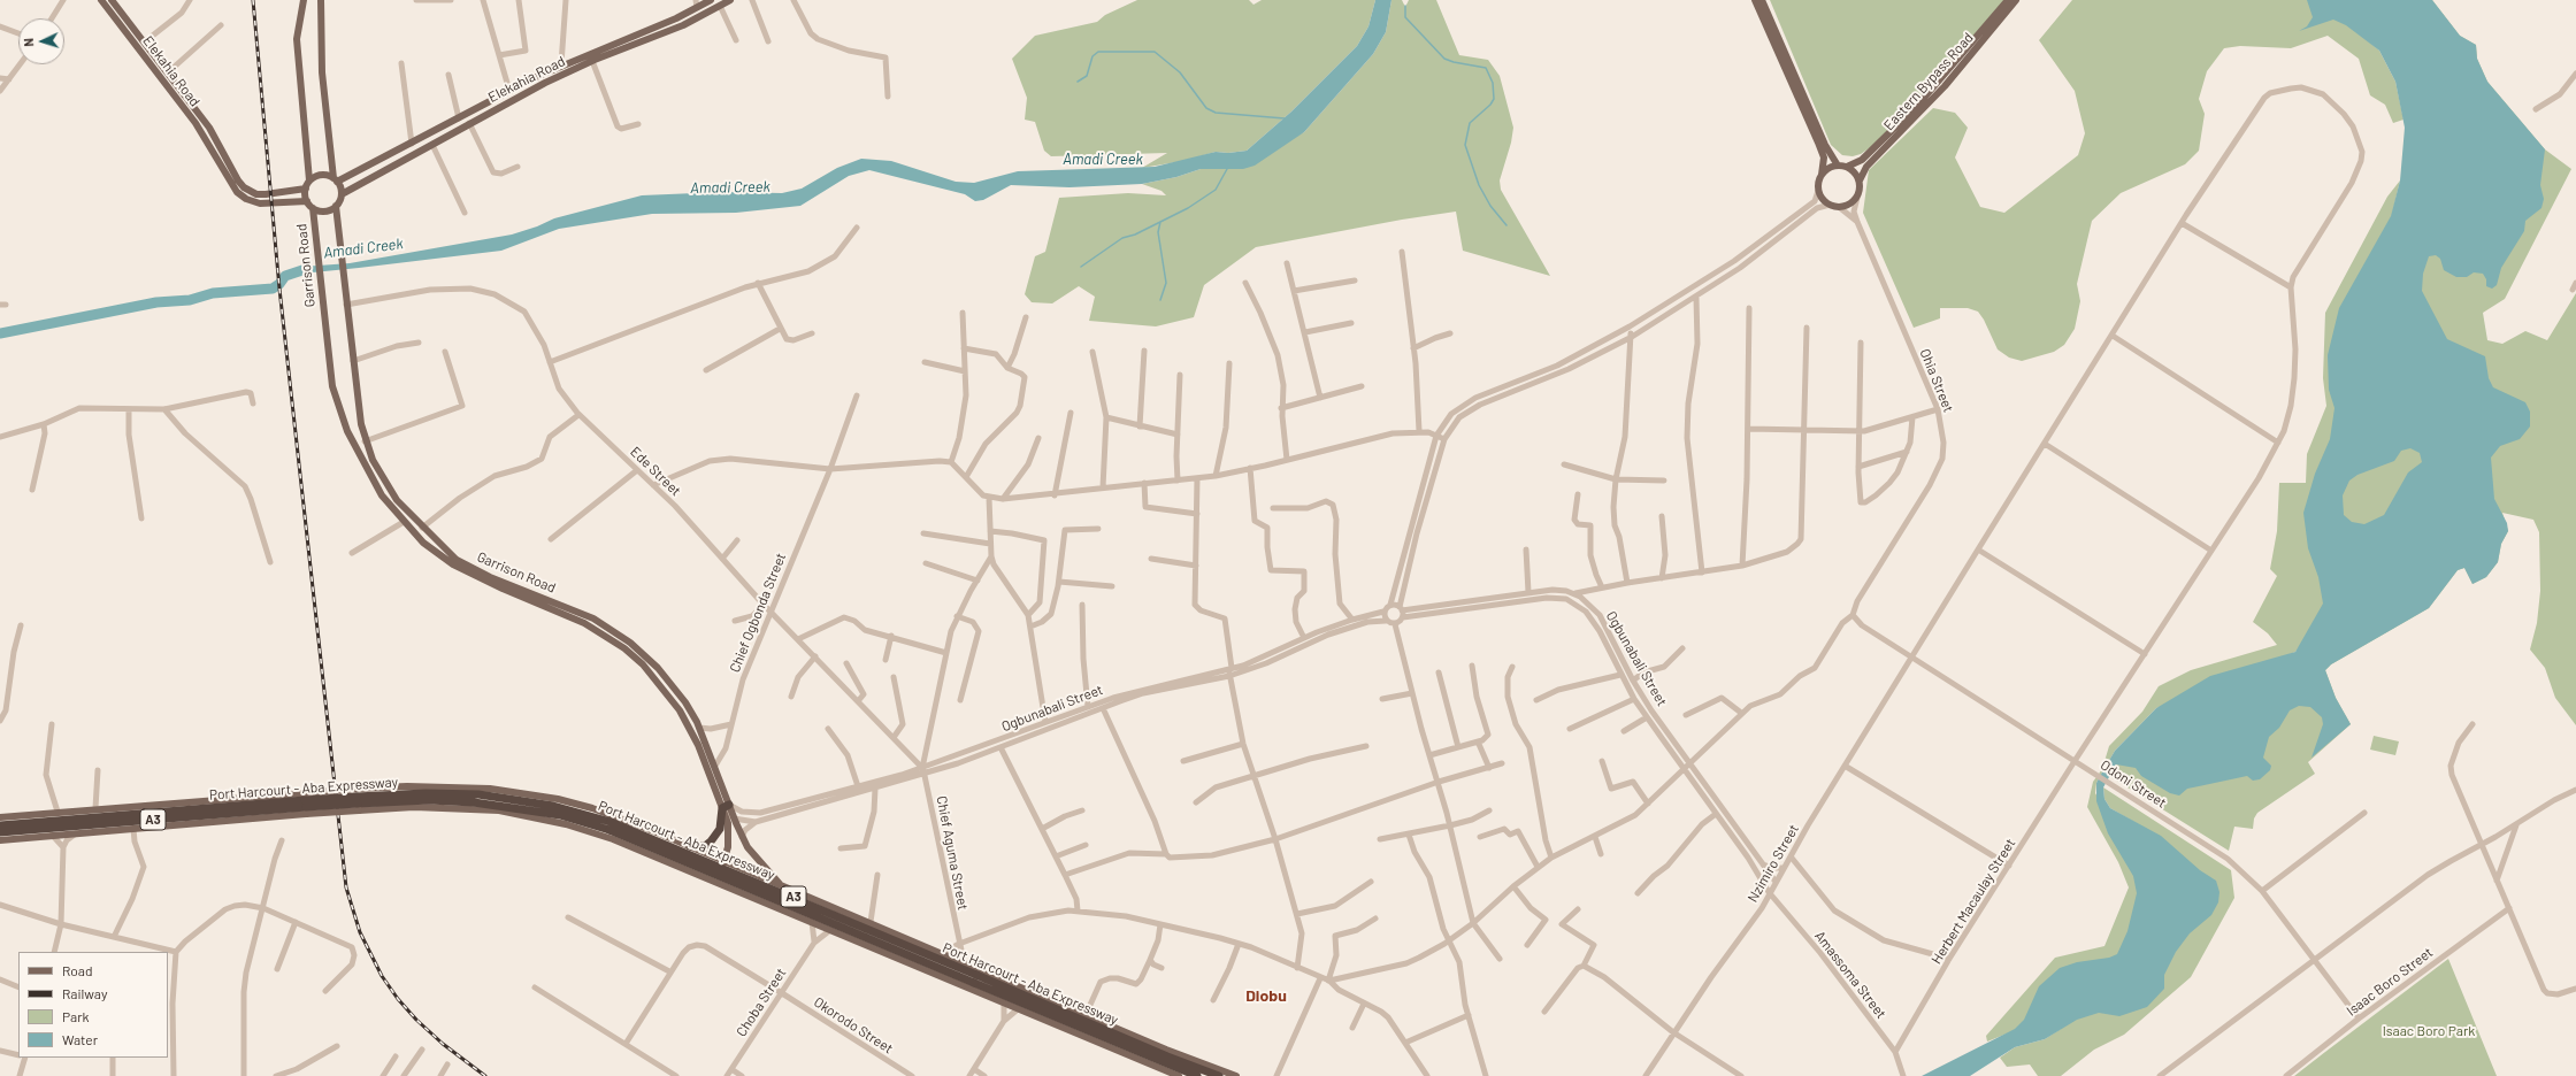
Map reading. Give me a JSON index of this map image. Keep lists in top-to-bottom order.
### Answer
{
  "streets": {
    "highway": ["Port Harcourt - Aba Expressway", "A3"],
    "main road": ["Elekahia Road", "Eastern Bypass Road", "Garrison Road"],
    "street": [
      "Ohia Street",
      "Ede Street",
      "Chief Ogbonda Street",
      "Ogbunabali Street",
      "Odoni Street",
      "Chief Aguma Street",
      "Nzimiro Street",
      "Herbert Macaulay Street",
      "Amassoma Street",
      "Isaac Boro Street",
      "Choba Street",
      "Okorodo Street"
    ]
  },
  "crossings": [
    ["Elekahia Road", "Garrison Road"],
    ["Eastern Bypass Road", "Ohia Street"],
    ["Garrison Road", "Ede Street"],
    ["Garrison Road", "Chief Ogbonda Street"],
    ["Garrison Road", "Ogbunabali Street"],
    ["Ohia Street", "Odoni Street"],
    ["Ede Street", "Chief Ogbonda Street"],
    ["Ede Street", "Ogbunabali Street"],
    ["Ede Street", "Chief Aguma Street"],
    ["Ogbunabali Street", "Chief Aguma Street"],
    ["Ogbunabali Street", "Nzimiro Street"],
    ["Ogbunabali Street", "Amassoma Street"],
    ["Odoni Street", "Nzimiro Street"],
    ["Odoni Street", "Herbert Macaulay Street"],
    ["Odoni Street", "Isaac Boro Street"],
    ["Nzimiro Street", "Herbert Macaulay Street"],
    ["Nzimiro Street", "Amassoma Street"],
    ["Herbert Macaulay Street", "Amassoma Street"],
    ["Choba Street", "Okorodo Street"]
  ],
  "districts": ["Diobu"],
  "water": ["Amadi Creek"],
  "parks": ["Isaac Boro Park"],
  "legend": [
    "Road",
    "Railway",
    "Park",
    "Water"
  ],
  "north": "left"
}
